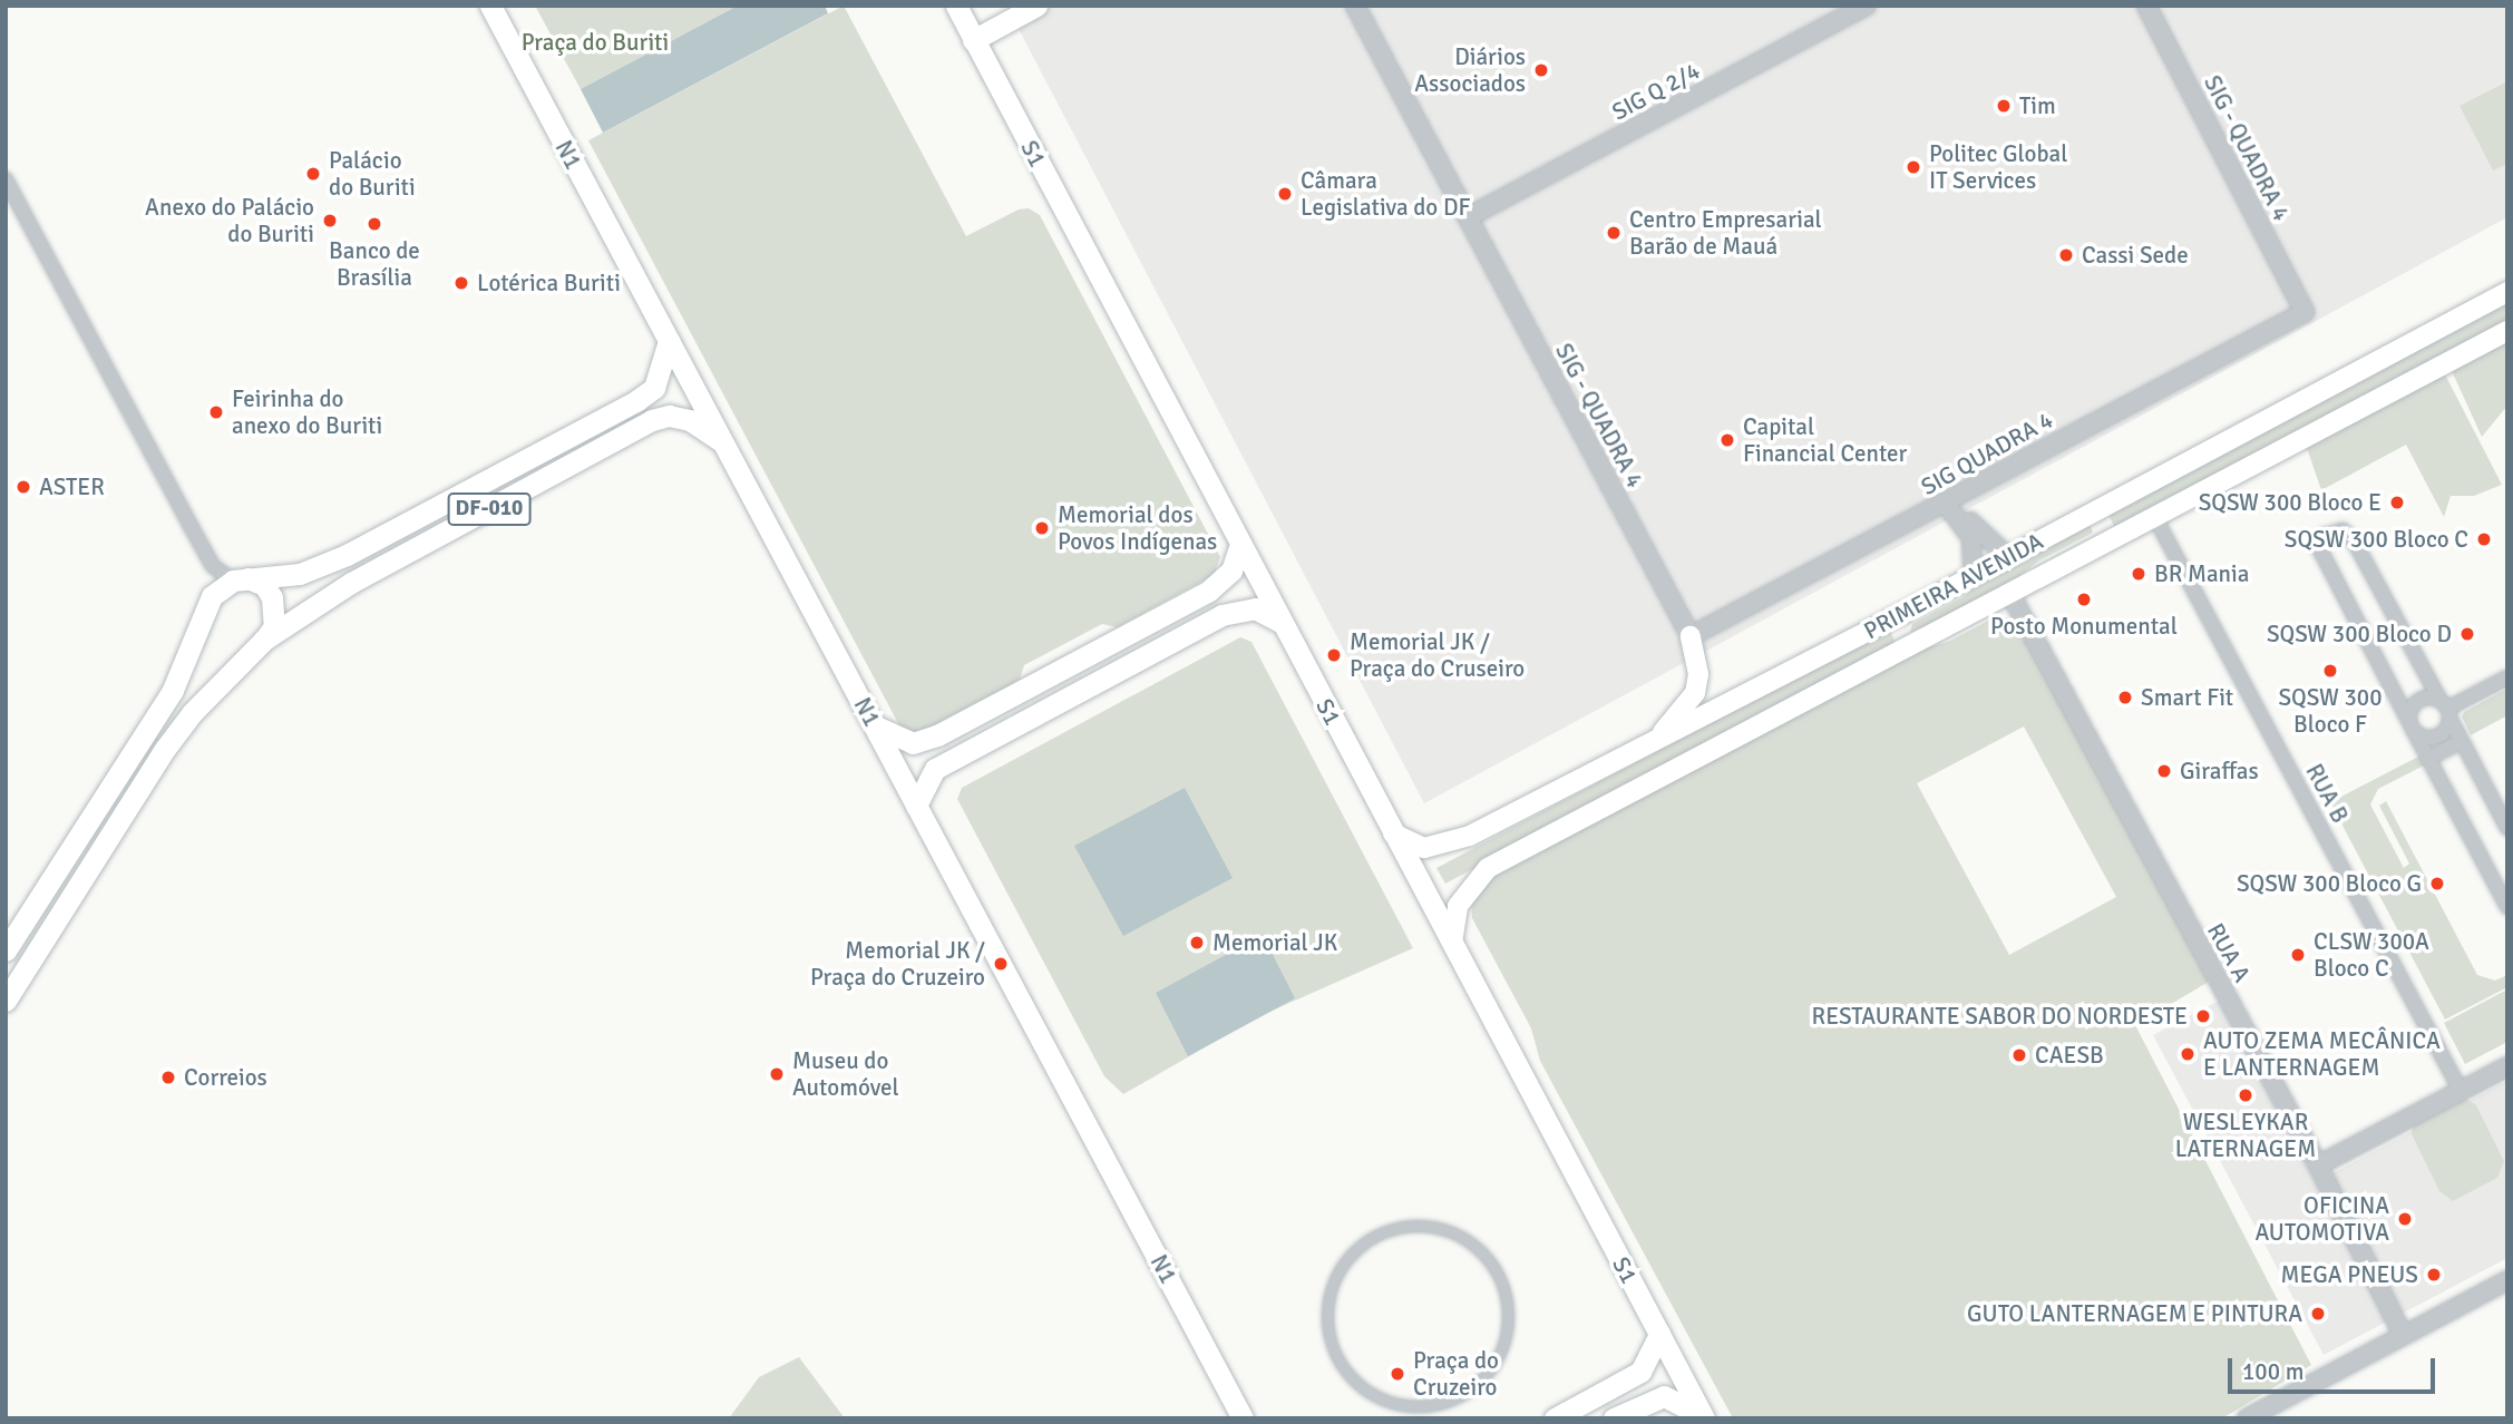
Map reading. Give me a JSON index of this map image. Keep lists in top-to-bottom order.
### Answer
{
  "streets": {
    "main road": [
      "S1",
      "N1",
      "DF-010",
      "PRIMEIRA AVENIDA"
    ],
    "street": [
      "SIG Q 2/4",
      "SIG - QUADRA 4",
      "SIG QUADRA 4",
      "RUA B",
      "RUA A"
    ]
  },
  "crossings": [
    ["SIG Q 2/4", "SIG - QUADRA 4"],
    ["SIG - QUADRA 4", "SIG QUADRA 4"],
    ["S1", "PRIMEIRA AVENIDA"],
    ["N1", "DF-010"],
    ["PRIMEIRA AVENIDA", "RUA B"],
    ["PRIMEIRA AVENIDA", "RUA A"]
  ],
  "parks": ["Praça do Buriti"],
  "places": [
    "Diários Associados",
    "Tim",
    "Politec Global IT Services",
    "Palácio do Buriti",
    "Câmara Legislativa do DF",
    "Anexo do Palácio do Buriti",
    "Banco de Brasília",
    "Centro Empresarial Barão de Mauá",
    "Cassi Sede",
    "Lotérica Buriti",
    "Feirinha do anexo do Buriti",
    "Capital Financial Center",
    "ASTER",
    "SQSW 300 Bloco E",
    "Memorial dos Povos Indígenas",
    "SQSW 300 Bloco C",
    "BR Mania",
    "Posto Monumental",
    "SQSW 300 Bloco D",
    "Memorial JK / Praça do Cruseiro",
    "SQSW 300 Bloco F",
    "Smart Fit",
    "Giraffas",
    "SQSW 300 Bloco G",
    "Memorial JK",
    "CLSW 300A Bloco C",
    "Memorial JK / Praça do Cruzeiro",
    "RESTAURANTE SABOR DO NORDESTE",
    "AUTO ZEMA MECÂNICA E LANTERNAGEM",
    "CAESB",
    "Museu do Automóvel",
    "Correios",
    "WESLEYKAR LATERNAGEM",
    "OFICINA AUTOMOTIVA",
    "MEGA PNEUS",
    "GUTO LANTERNAGEM E PINTURA",
    "Praça do Cruzeiro"
  ],
  "scale_bar": "100 m"
}
